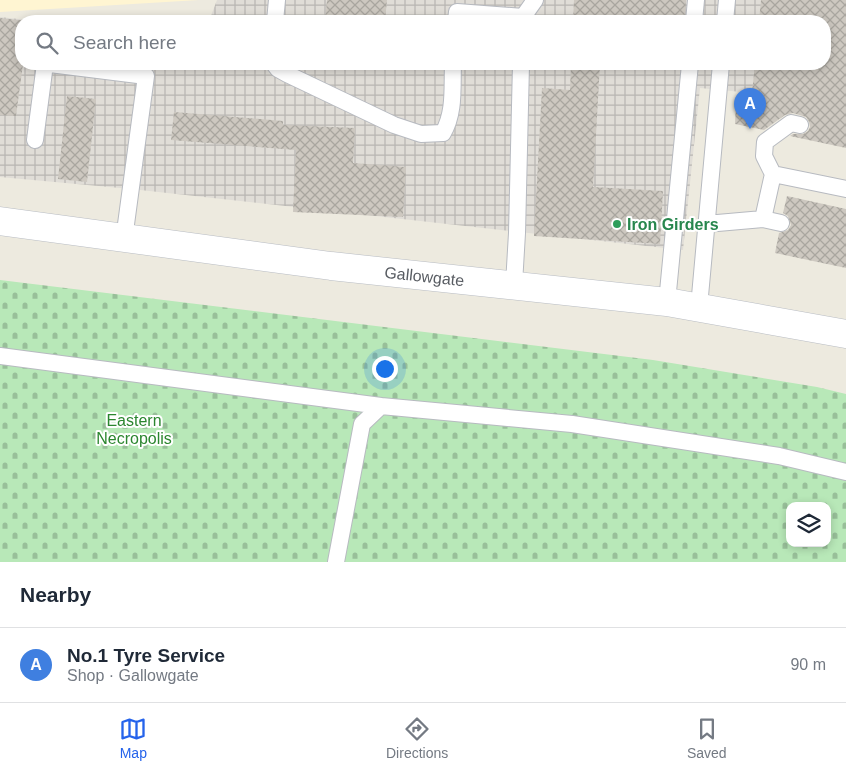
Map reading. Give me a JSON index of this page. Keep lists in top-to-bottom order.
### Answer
{
  "streets": {
    "street": ["Gallowgate"]
  },
  "parks": ["Eastern Necropolis"],
  "places": ["Iron Girders"],
  "page": {
    "search": "Search here",
    "pins": "A",
    "heading": "Nearby",
    "list": [
      {
        "mark": "A",
        "name": "No.1 Tyre Service",
        "note": "Shop · Gallowgate",
        "value": "90 m"
      }
    ],
    "nav": ["Map", "Directions", "Saved"]
  }
}
